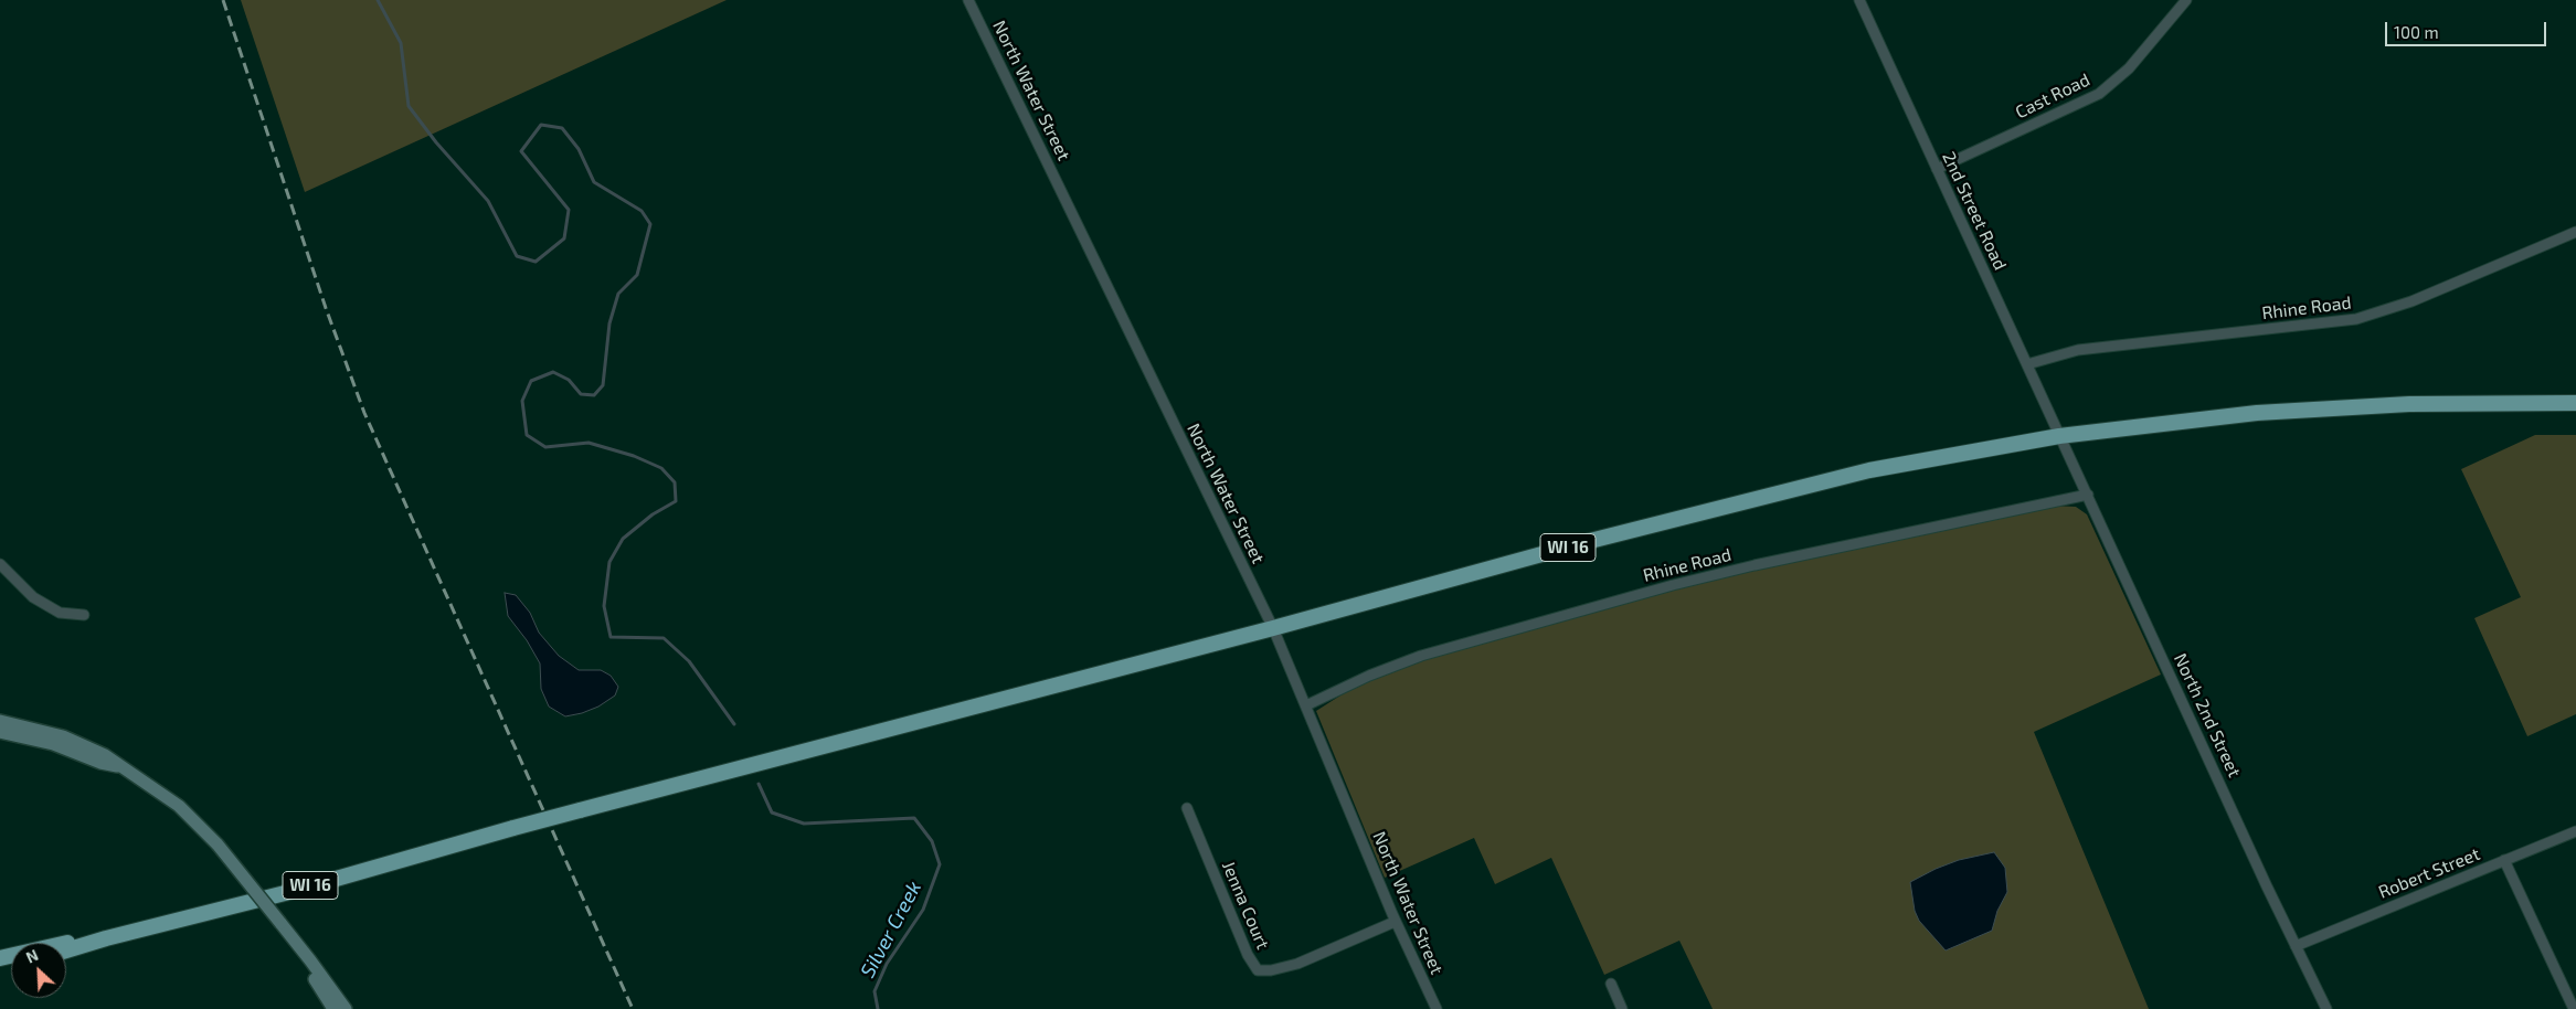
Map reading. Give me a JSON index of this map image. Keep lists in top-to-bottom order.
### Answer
{
  "streets": {
    "highway": ["WI 16"],
    "street": [
      "North Water Street",
      "Cast Road",
      "2nd Street Road",
      "Rhine Road",
      "North 2nd Street",
      "Robert Street",
      "Jenna Court"
    ]
  },
  "crossings": [
    ["North Water Street", "Rhine Road"],
    ["North Water Street", "WI 16"],
    ["North Water Street", "Jenna Court"],
    ["Cast Road", "2nd Street Road"],
    ["2nd Street Road", "Rhine Road"],
    ["2nd Street Road", "WI 16"],
    ["2nd Street Road", "North 2nd Street"],
    ["Rhine Road", "North 2nd Street"],
    ["WI 16", "North 2nd Street"],
    ["North 2nd Street", "Robert Street"]
  ],
  "water": ["Silver Creek"],
  "scale_bar": "100 m",
  "north": "top left"
}
